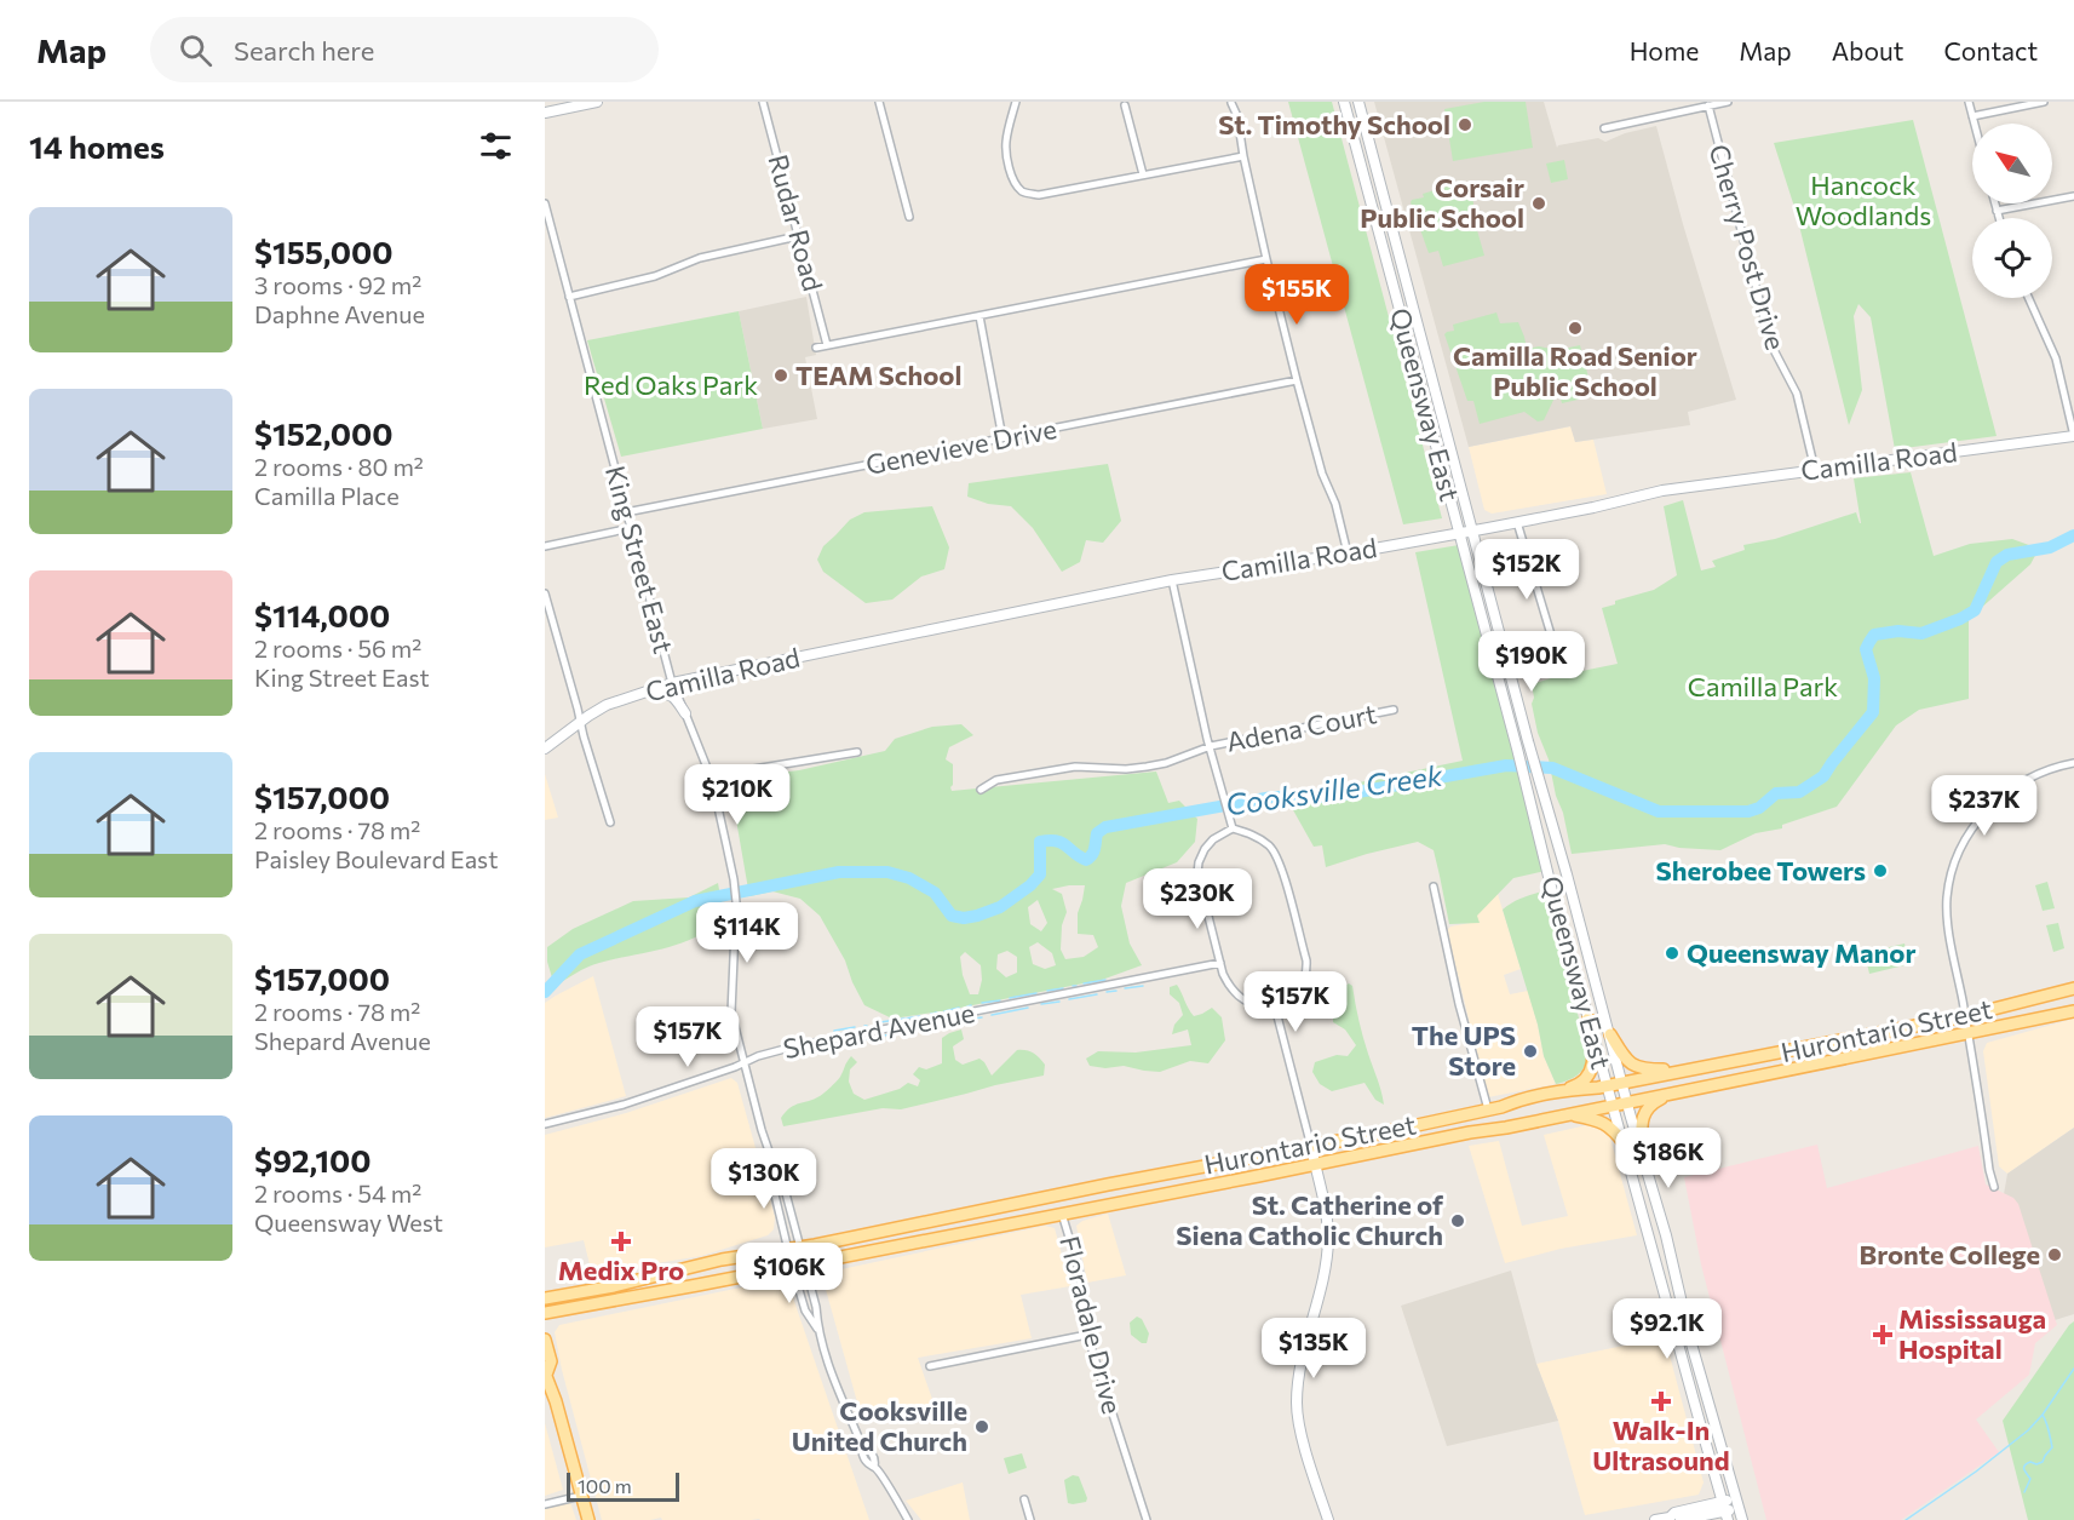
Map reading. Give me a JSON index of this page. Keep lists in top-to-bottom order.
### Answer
{
  "streets": {
    "main road": ["Queensway East", "Camilla Road", "Hurontario Street"],
    "street": [
      "Rudar Road",
      "Cherry Post Drive",
      "Genevieve Drive",
      "King Street East",
      "Adena Court",
      "Shepard Avenue",
      "Floradale Drive"
    ]
  },
  "crossings": [
    ["Cherry Post Drive", "Camilla Road"],
    ["Queensway East", "Camilla Road"],
    ["Queensway East", "Hurontario Street"],
    ["Genevieve Drive", "King Street East"],
    ["Camilla Road", "King Street East"],
    ["King Street East", "Shepard Avenue"],
    ["King Street East", "Hurontario Street"],
    ["Hurontario Street", "Floradale Drive"]
  ],
  "water": ["Cooksville Creek"],
  "parks": ["Hancock Woodlands", "Red Oaks Park", "Camilla Park"],
  "places": {
    "other": [
      "St. Timothy School",
      "Corsair Public School",
      "Camilla Road Senior Public School",
      "TEAM School",
      "Sherobee Towers",
      "Queensway Manor",
      "The UPS Store",
      "St. Catherine of Siena Catholic Church",
      "Bronte College",
      "Cooksville United Church"
    ],
    "health": ["Medix Pro", "Mississauga Hospital", "Walk-In Ultrasound"]
  },
  "scale_bar": "100 m",
  "north": "top left",
  "page": {
    "header": "Map",
    "search": "Search here",
    "nav": [
      "Home",
      "Map",
      "About",
      "Contact"
    ],
    "heading": "14 homes",
    "list": [
      {
        "name": "$155,000",
        "note": "3 rooms · 92 m² · Daphne Avenue"
      },
      {
        "name": "$152,000",
        "note": "2 rooms · 80 m² · Camilla Place"
      },
      {
        "name": "$114,000",
        "note": "2 rooms · 56 m² · King Street East"
      },
      {
        "name": "$157,000",
        "note": "2 rooms · 78 m² · Paisley Boulevard East"
      },
      {
        "name": "$157,000",
        "note": "2 rooms · 78 m² · Shepard Avenue"
      },
      {
        "name": "$92,100",
        "note": "2 rooms · 54 m² · Queensway West"
      }
    ],
    "price": [
      "$155K",
      "$152K",
      "$190K",
      "$210K",
      "$237K",
      "$230K",
      "$114K",
      "$157K",
      "$157K",
      "$186K",
      "$130K",
      "$106K",
      "$92.1K",
      "$135K"
    ],
    "scale": "100 m"
  }
}
